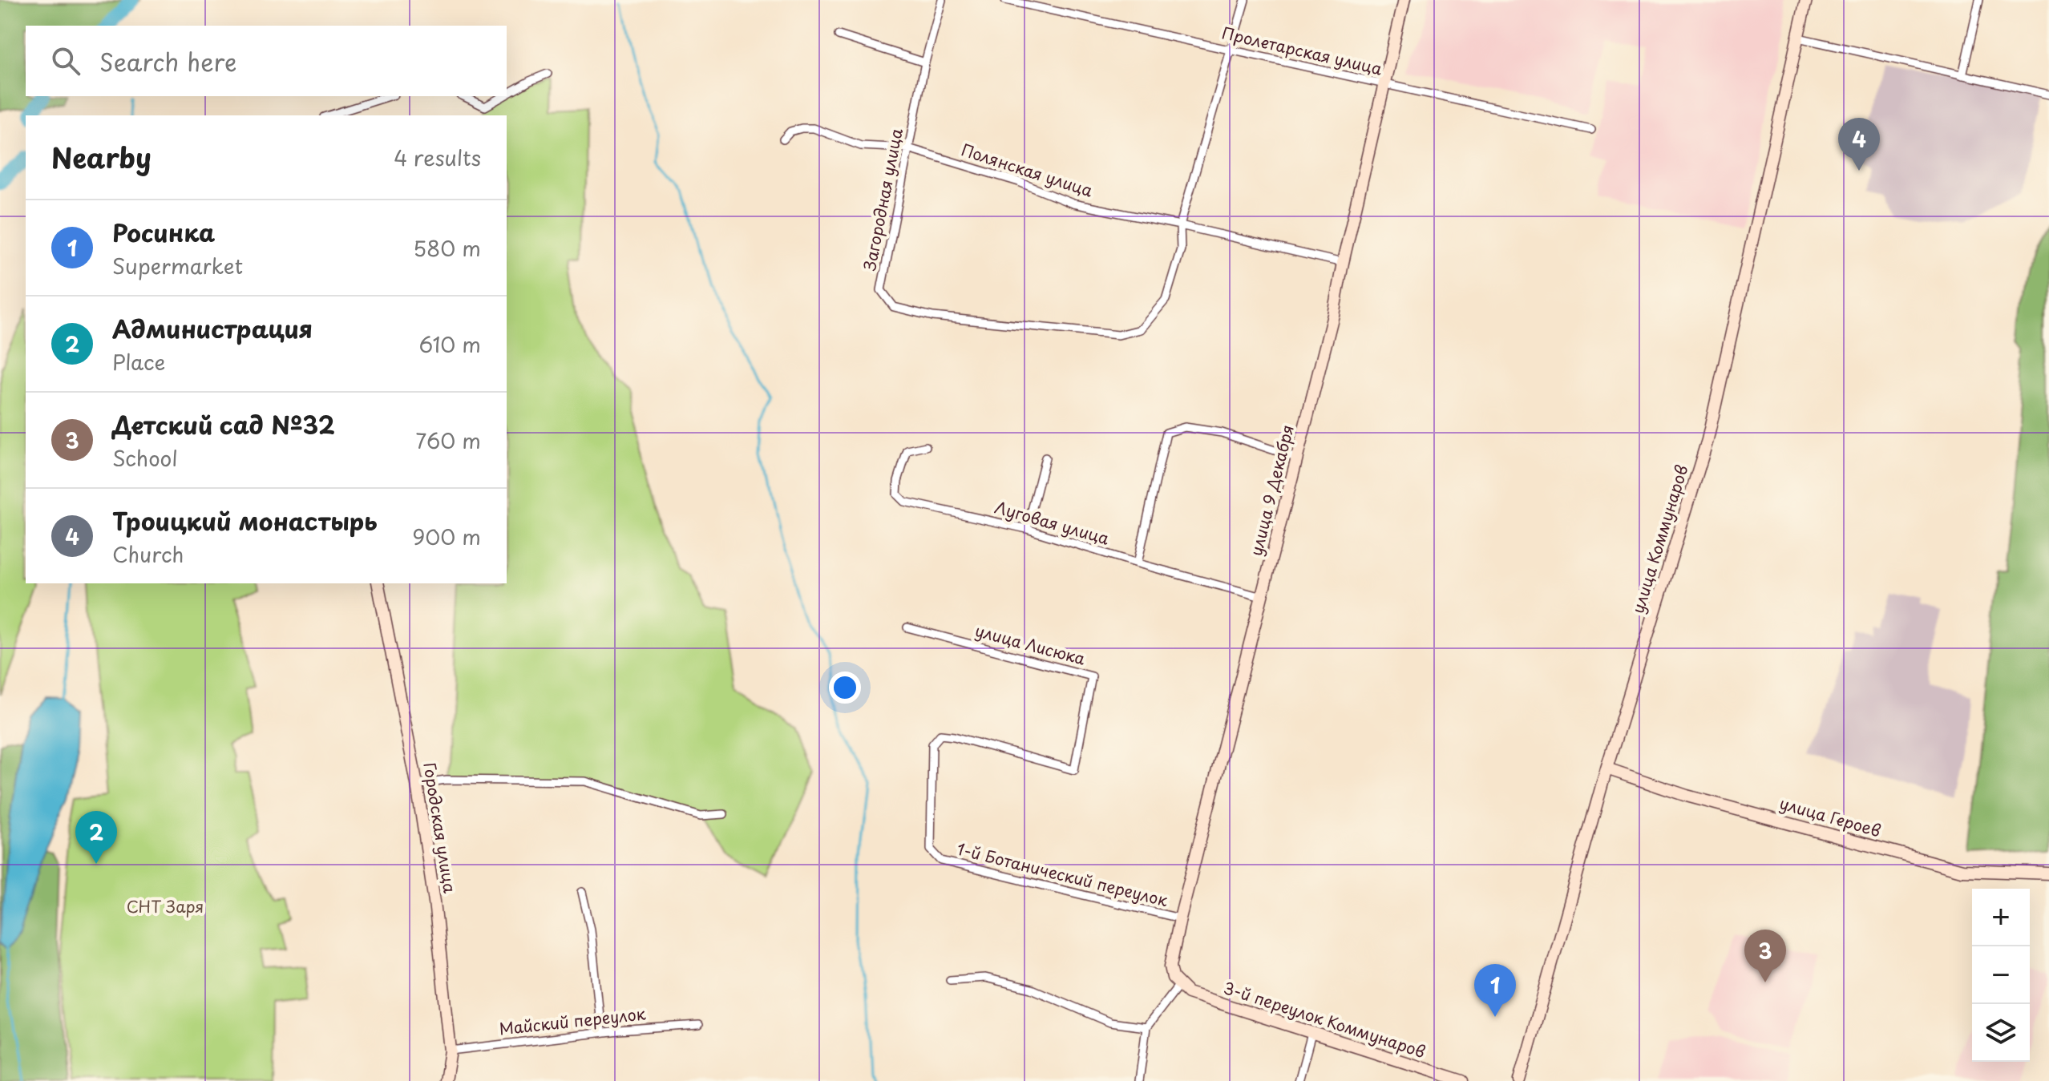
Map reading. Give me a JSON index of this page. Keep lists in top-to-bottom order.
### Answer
{
  "streets": {
    "street": [
      "Пролетарская улица",
      "Полянская улица",
      "Загородная улица",
      "улица 9 Декабря",
      "Луговая улица",
      "улица Коммунаров",
      "улица Лисюка",
      "улица Героев",
      "Городская улица",
      "1-й Ботанический переулок",
      "3-й переулок Коммунаров",
      "Майский переулок"
    ]
  },
  "crossings": [
    ["Пролетарская улица", "улица 9 Декабря"],
    ["Полянская улица", "Загородная улица"],
    ["Полянская улица", "улица 9 Декабря"],
    ["улица 9 Декабря", "Луговая улица"],
    ["улица 9 Декабря", "1-й Ботанический переулок"],
    ["улица 9 Декабря", "3-й переулок Коммунаров"],
    ["улица Коммунаров", "улица Героев"],
    ["улица Лисюка", "1-й Ботанический переулок"],
    ["Городская улица", "Майский переулок"]
  ],
  "parks": ["СНТ Заря"],
  "page": {
    "search": "Search here",
    "heading": ["Nearby", "4 results"],
    "pins": [
      "4",
      "2",
      "3",
      "1"
    ],
    "list": [
      {
        "mark": "1",
        "name": "Росинка",
        "note": "Supermarket",
        "value": "580 m"
      },
      {
        "mark": "2",
        "name": "Администрация",
        "note": "Place",
        "value": "610 m"
      },
      {
        "mark": "3",
        "name": "Детский сад №32",
        "note": "School",
        "value": "760 m"
      },
      {
        "mark": "4",
        "name": "Троицкий монастырь",
        "note": "Church",
        "value": "900 m"
      }
    ],
    "map_buttons": ["+", "−"]
  }
}
